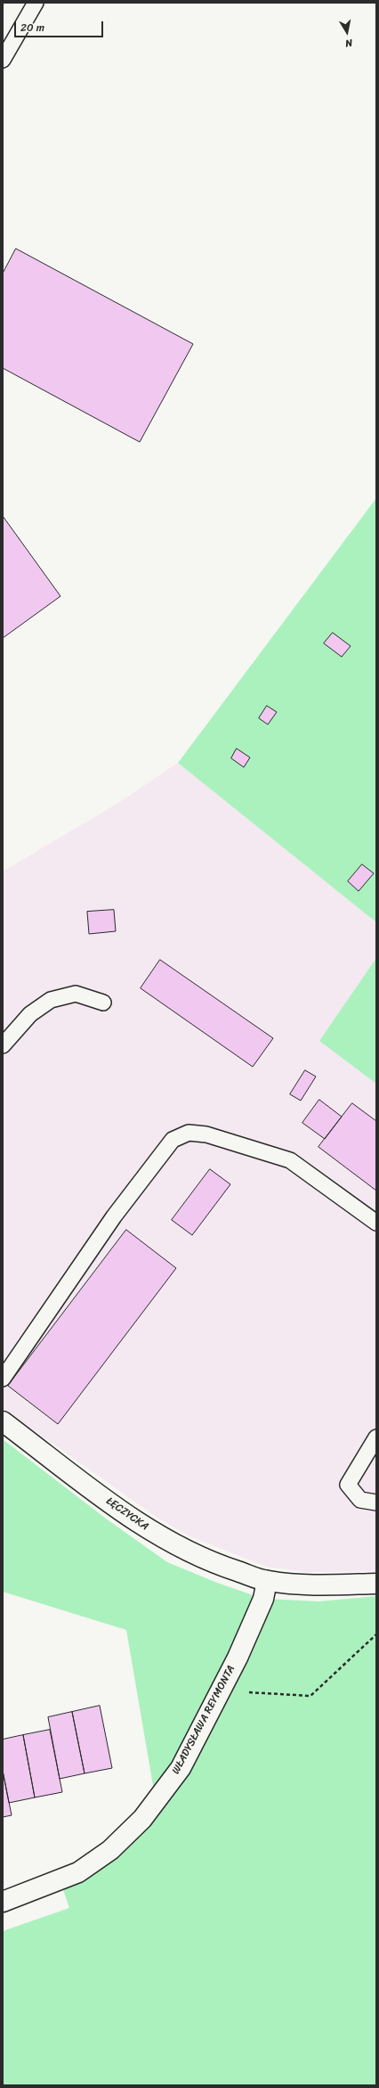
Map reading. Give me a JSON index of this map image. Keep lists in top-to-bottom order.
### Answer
{
  "streets": {
    "street": ["ŁĘCZYCKA", "WŁADYSŁAWA REYMONTA"]
  },
  "crossings": [
    ["ŁĘCZYCKA", "WŁADYSŁAWA REYMONTA"]
  ],
  "scale_bar": "20 m",
  "north": "bottom"
}
